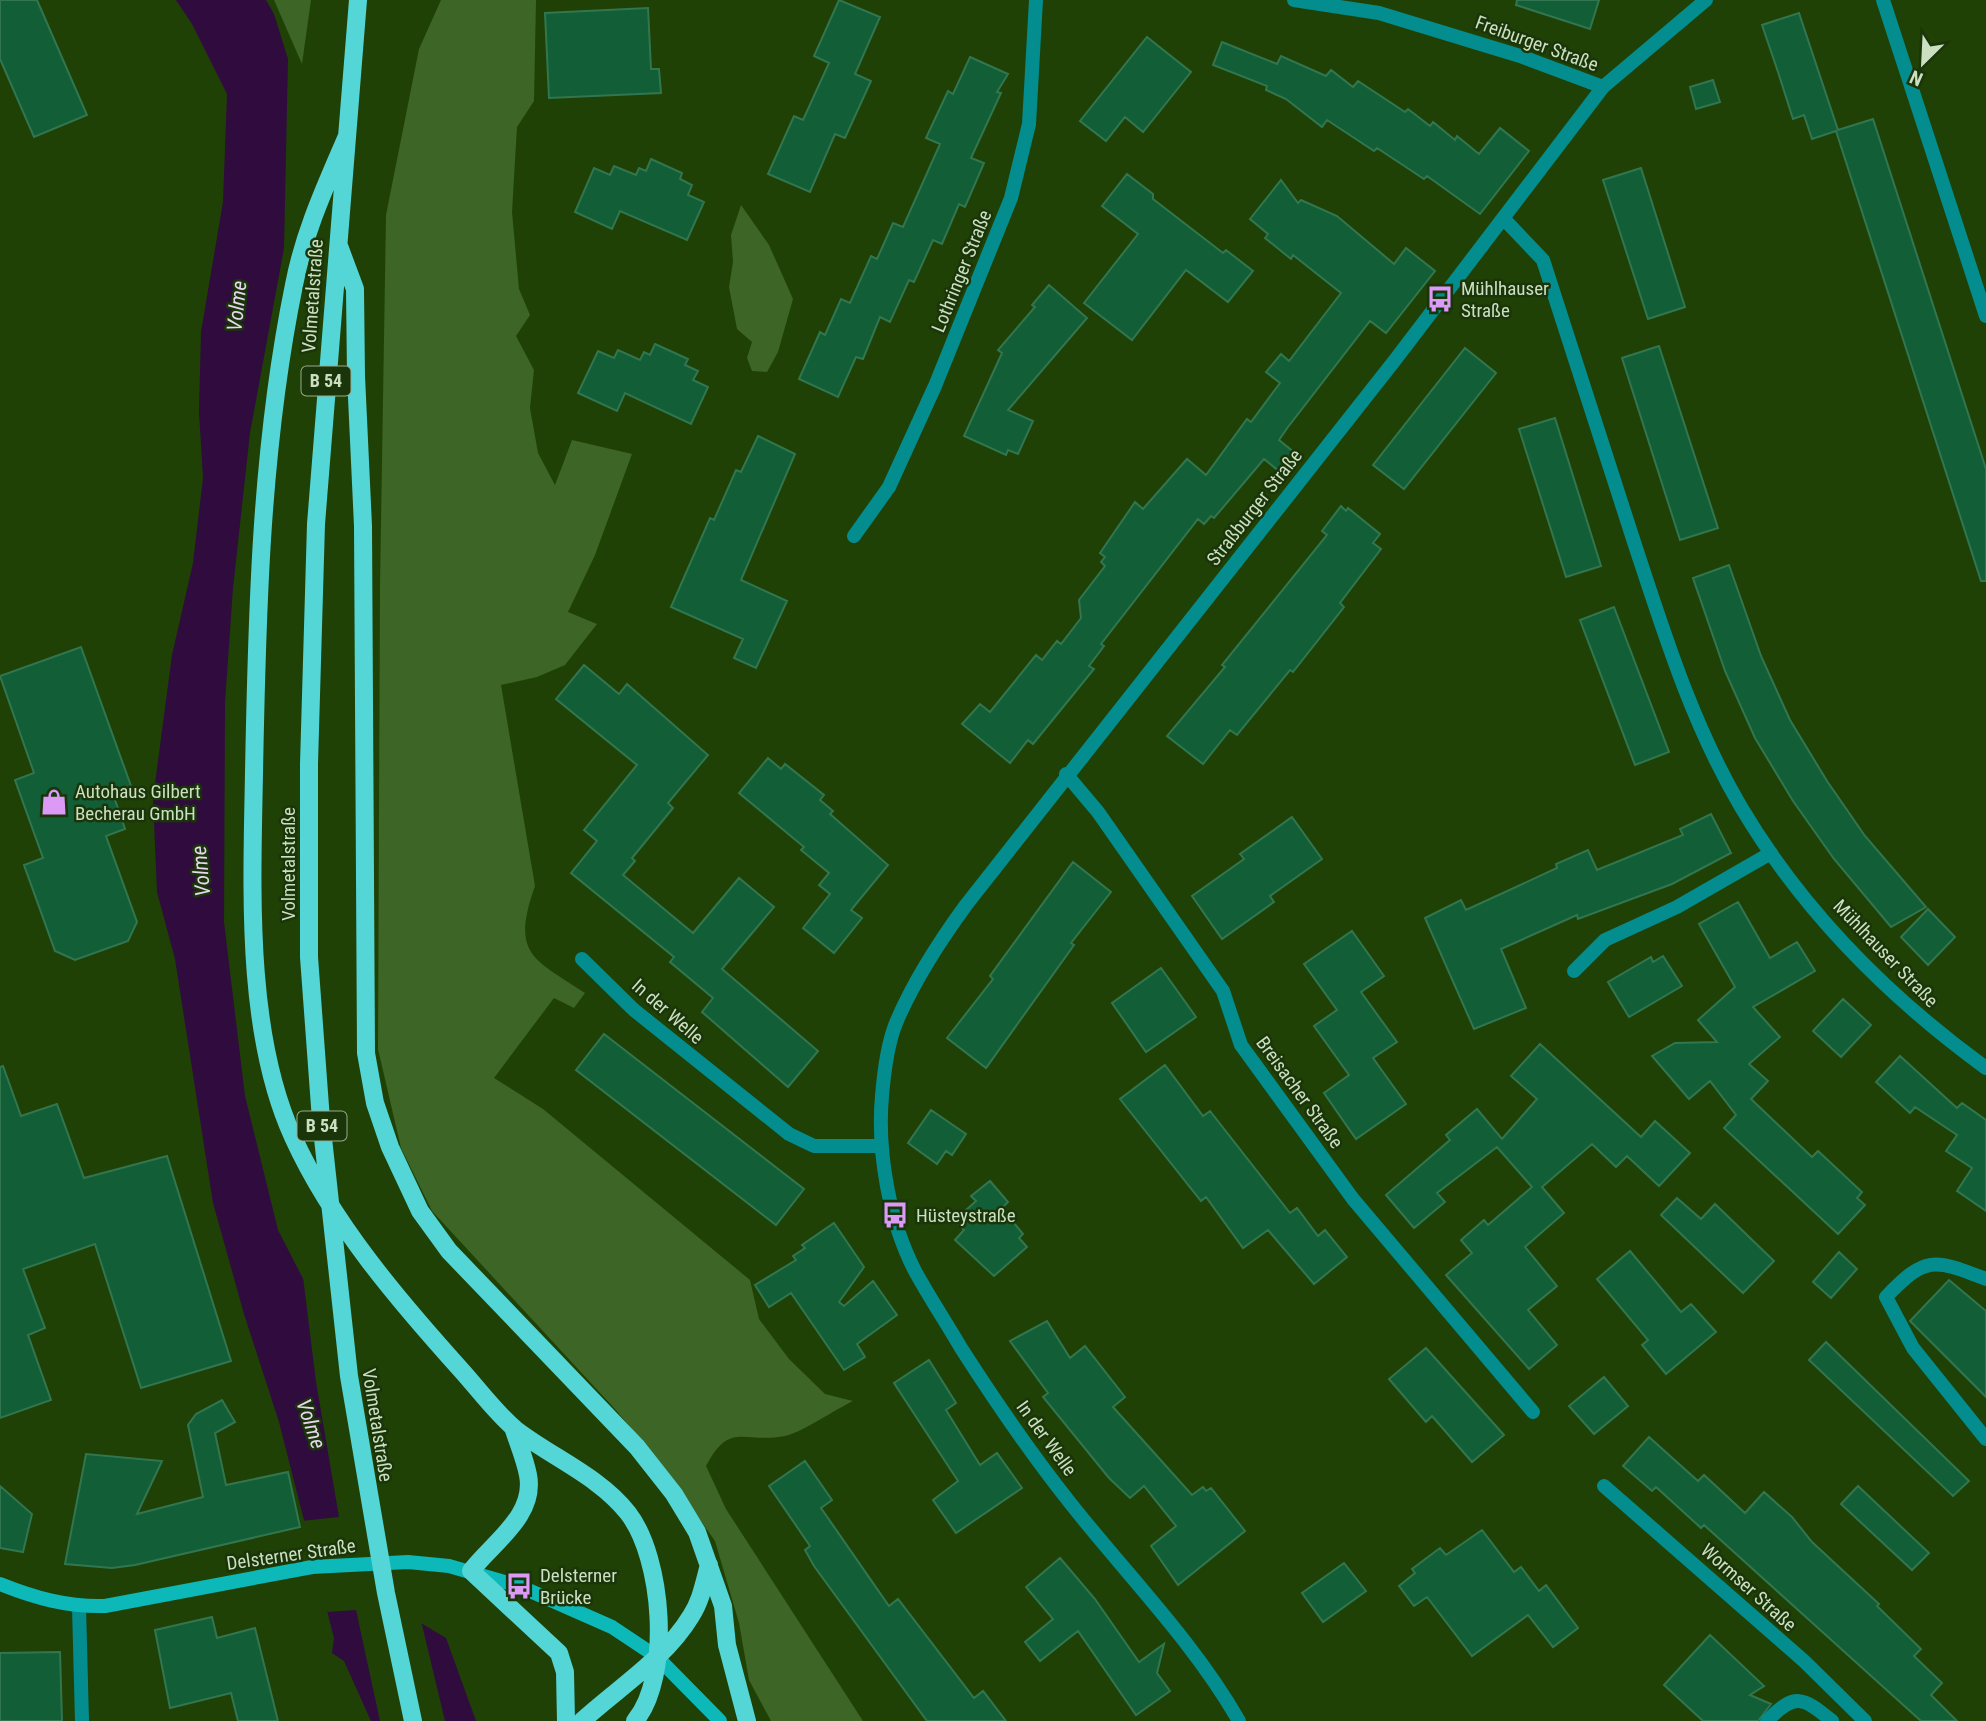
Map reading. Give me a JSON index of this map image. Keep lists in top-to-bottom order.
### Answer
{
  "streets": {
    "main road": ["Volmetalstraße", "B 54"],
    "street": [
      "Freiburger Straße",
      "Lothringer Straße",
      "Straßburger Straße",
      "Mühlhauser Straße",
      "In der Welle",
      "Breisacher Straße",
      "Delsterner Straße",
      "Wormser Straße"
    ]
  },
  "crossings": [
    ["Freiburger Straße", "Straßburger Straße"],
    ["Straßburger Straße", "Mühlhauser Straße"],
    ["Straßburger Straße", "In der Welle"],
    ["Straßburger Straße", "Breisacher Straße"]
  ],
  "water": ["Volme"],
  "places": {
    "bus stop": ["Mühlhauser Straße", "Hüsteystraße", "Delsterner Brücke"],
    "shop": ["Autohaus Gilbert Becherau GmbH"]
  },
  "north": "bottom left"
}
